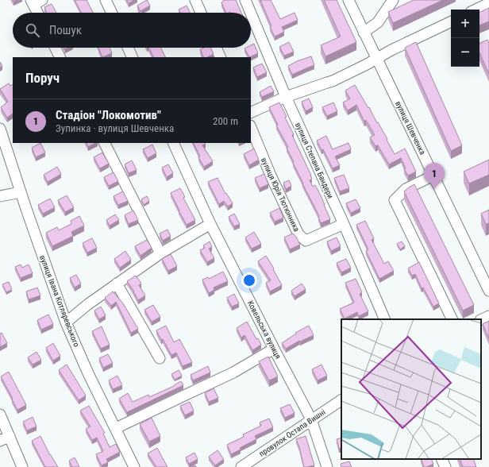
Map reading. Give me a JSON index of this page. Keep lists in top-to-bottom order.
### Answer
{
  "streets": {
    "street": [
      "вулиця Шевченка",
      "вулиця Степана Бандери",
      "вулиця Юрія Тютюнника",
      "вулиця Івана Котляревського",
      "Ковельська вулиця",
      "провулок Остапа Вишні"
    ]
  },
  "crossings": [
    ["вулиця Степана Бандери", "вулиця Юрія Тютюнника"],
    ["Ковельська вулиця", "провулок Остапа Вишні"]
  ],
  "page": {
    "map_buttons": ["+", "−"],
    "search": "Пошук",
    "heading": "Поруч",
    "list": [
      {
        "mark": "1",
        "name": "Стадіон \"Локомотив\"",
        "note": "Зупинка · вулиця Шевченка",
        "value": "200 m"
      }
    ],
    "pins": "1"
  }
}
